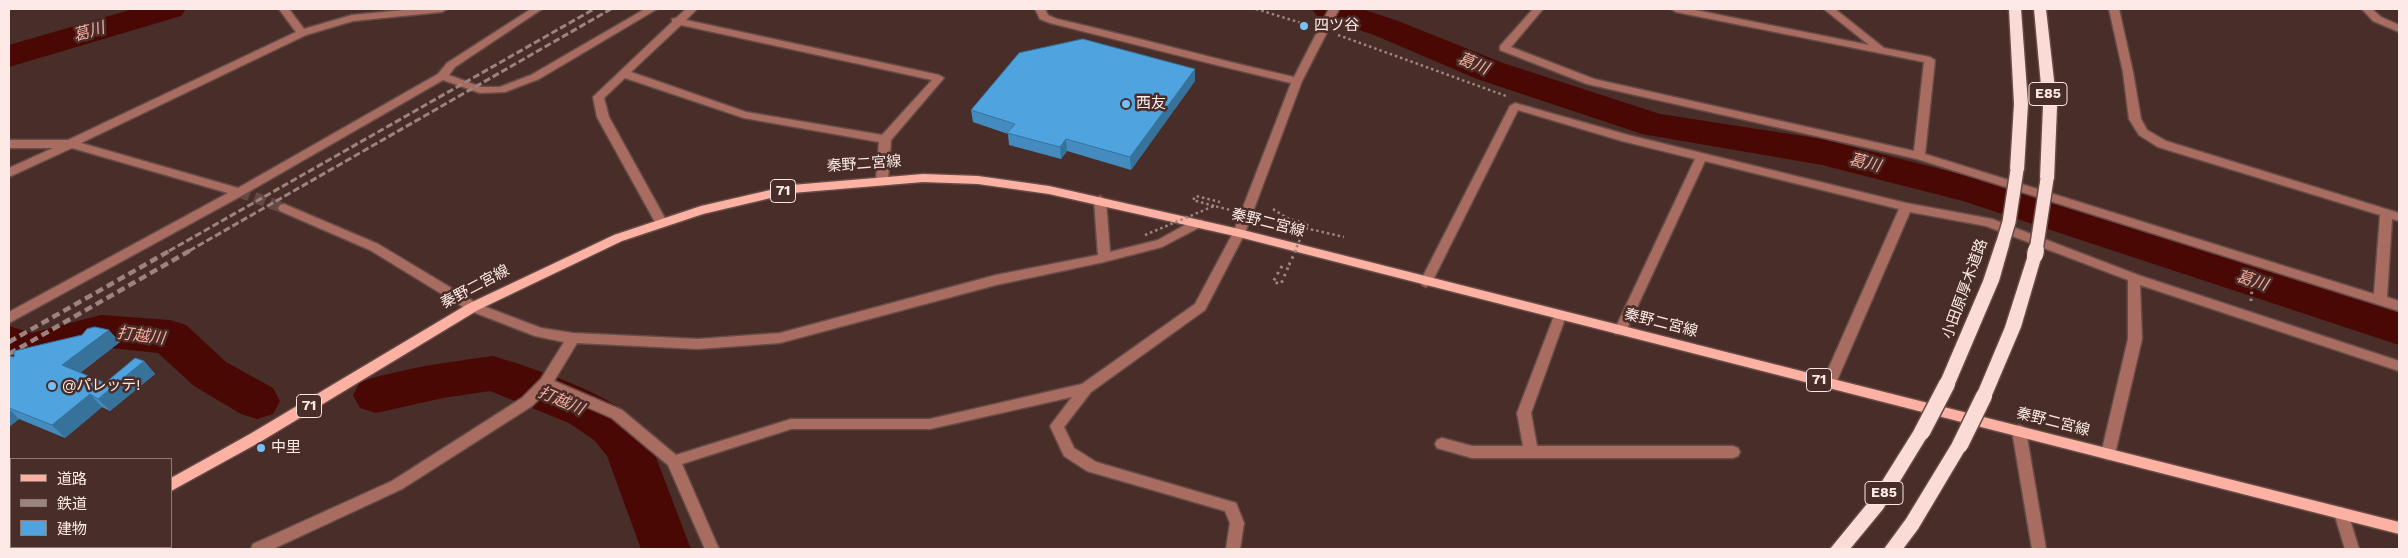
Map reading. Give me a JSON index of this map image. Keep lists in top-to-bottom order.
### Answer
{
  "streets": {
    "highway": ["E85", "小田原厚木道路"],
    "main road": ["秦野二宮線", "71"]
  },
  "water": ["葛川", "打越川"],
  "places": [
    "四ツ谷",
    "西友",
    "@パレッテ!",
    "中里"
  ],
  "legend": ["道路", "鉄道", "建物"]
}
